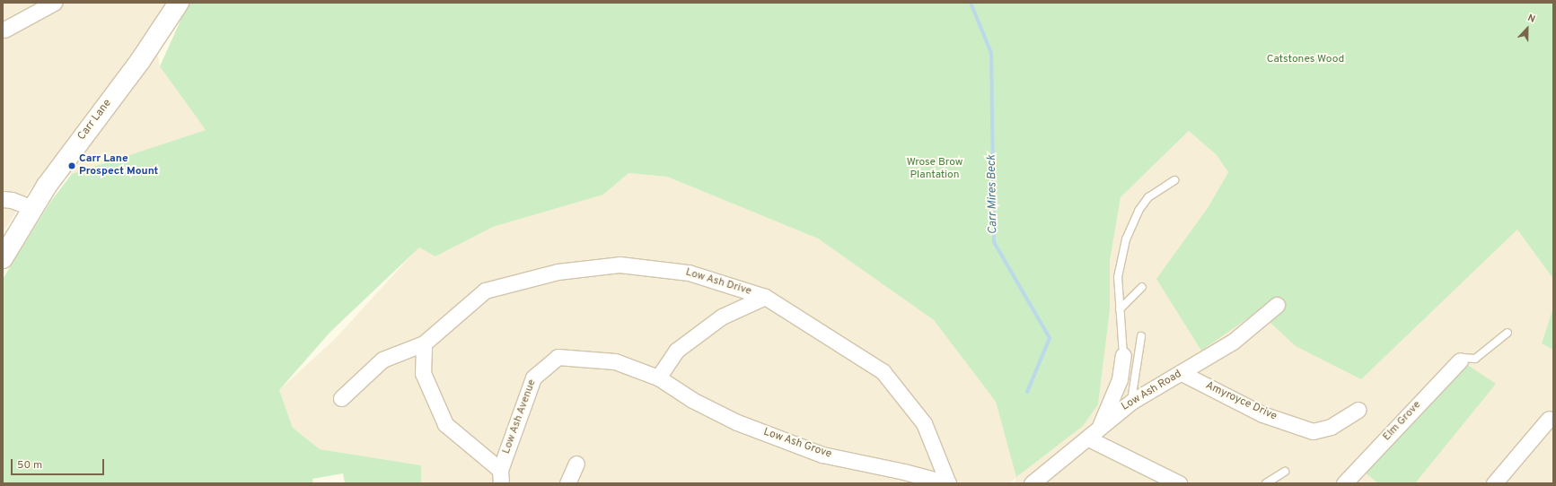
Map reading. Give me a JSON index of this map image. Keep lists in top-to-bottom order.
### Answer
{
  "streets": {
    "street": [
      "Carr Lane",
      "Low Ash Drive",
      "Low Ash Road",
      "Amyroyce Drive",
      "Low Ash Avenue",
      "Elm Grove",
      "Low Ash Grove"
    ]
  },
  "crossings": [
    ["Low Ash Drive", "Low Ash Grove"],
    ["Low Ash Road", "Amyroyce Drive"],
    ["Low Ash Avenue", "Low Ash Grove"]
  ],
  "water": ["Carr Mires Beck"],
  "parks": ["Catstones Wood", "Wrose Brow Plantation"],
  "places": ["Carr Lane Prospect Mount"],
  "scale_bar": "50 m",
  "north": "top"
}
